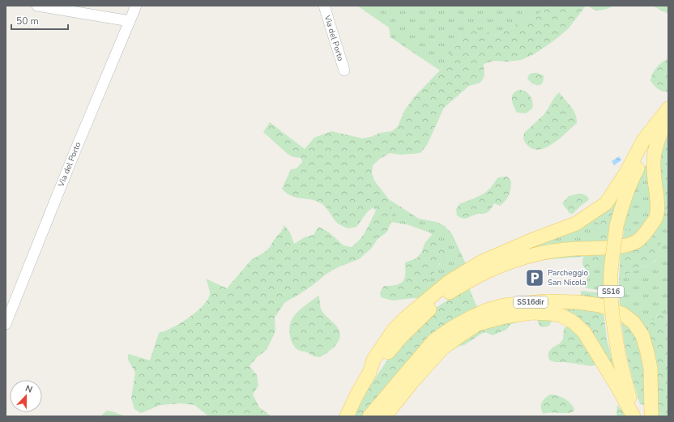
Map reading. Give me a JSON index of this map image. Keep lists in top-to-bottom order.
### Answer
{
  "streets": {
    "main road": ["SS16", "SS16dir"],
    "street": ["Via del Porto"]
  },
  "crossings": [
    ["SS16", "SS16dir"]
  ],
  "places": {
    "parking": ["Parcheggio San Nicola"]
  },
  "scale_bar": "50 m",
  "north": "top"
}
